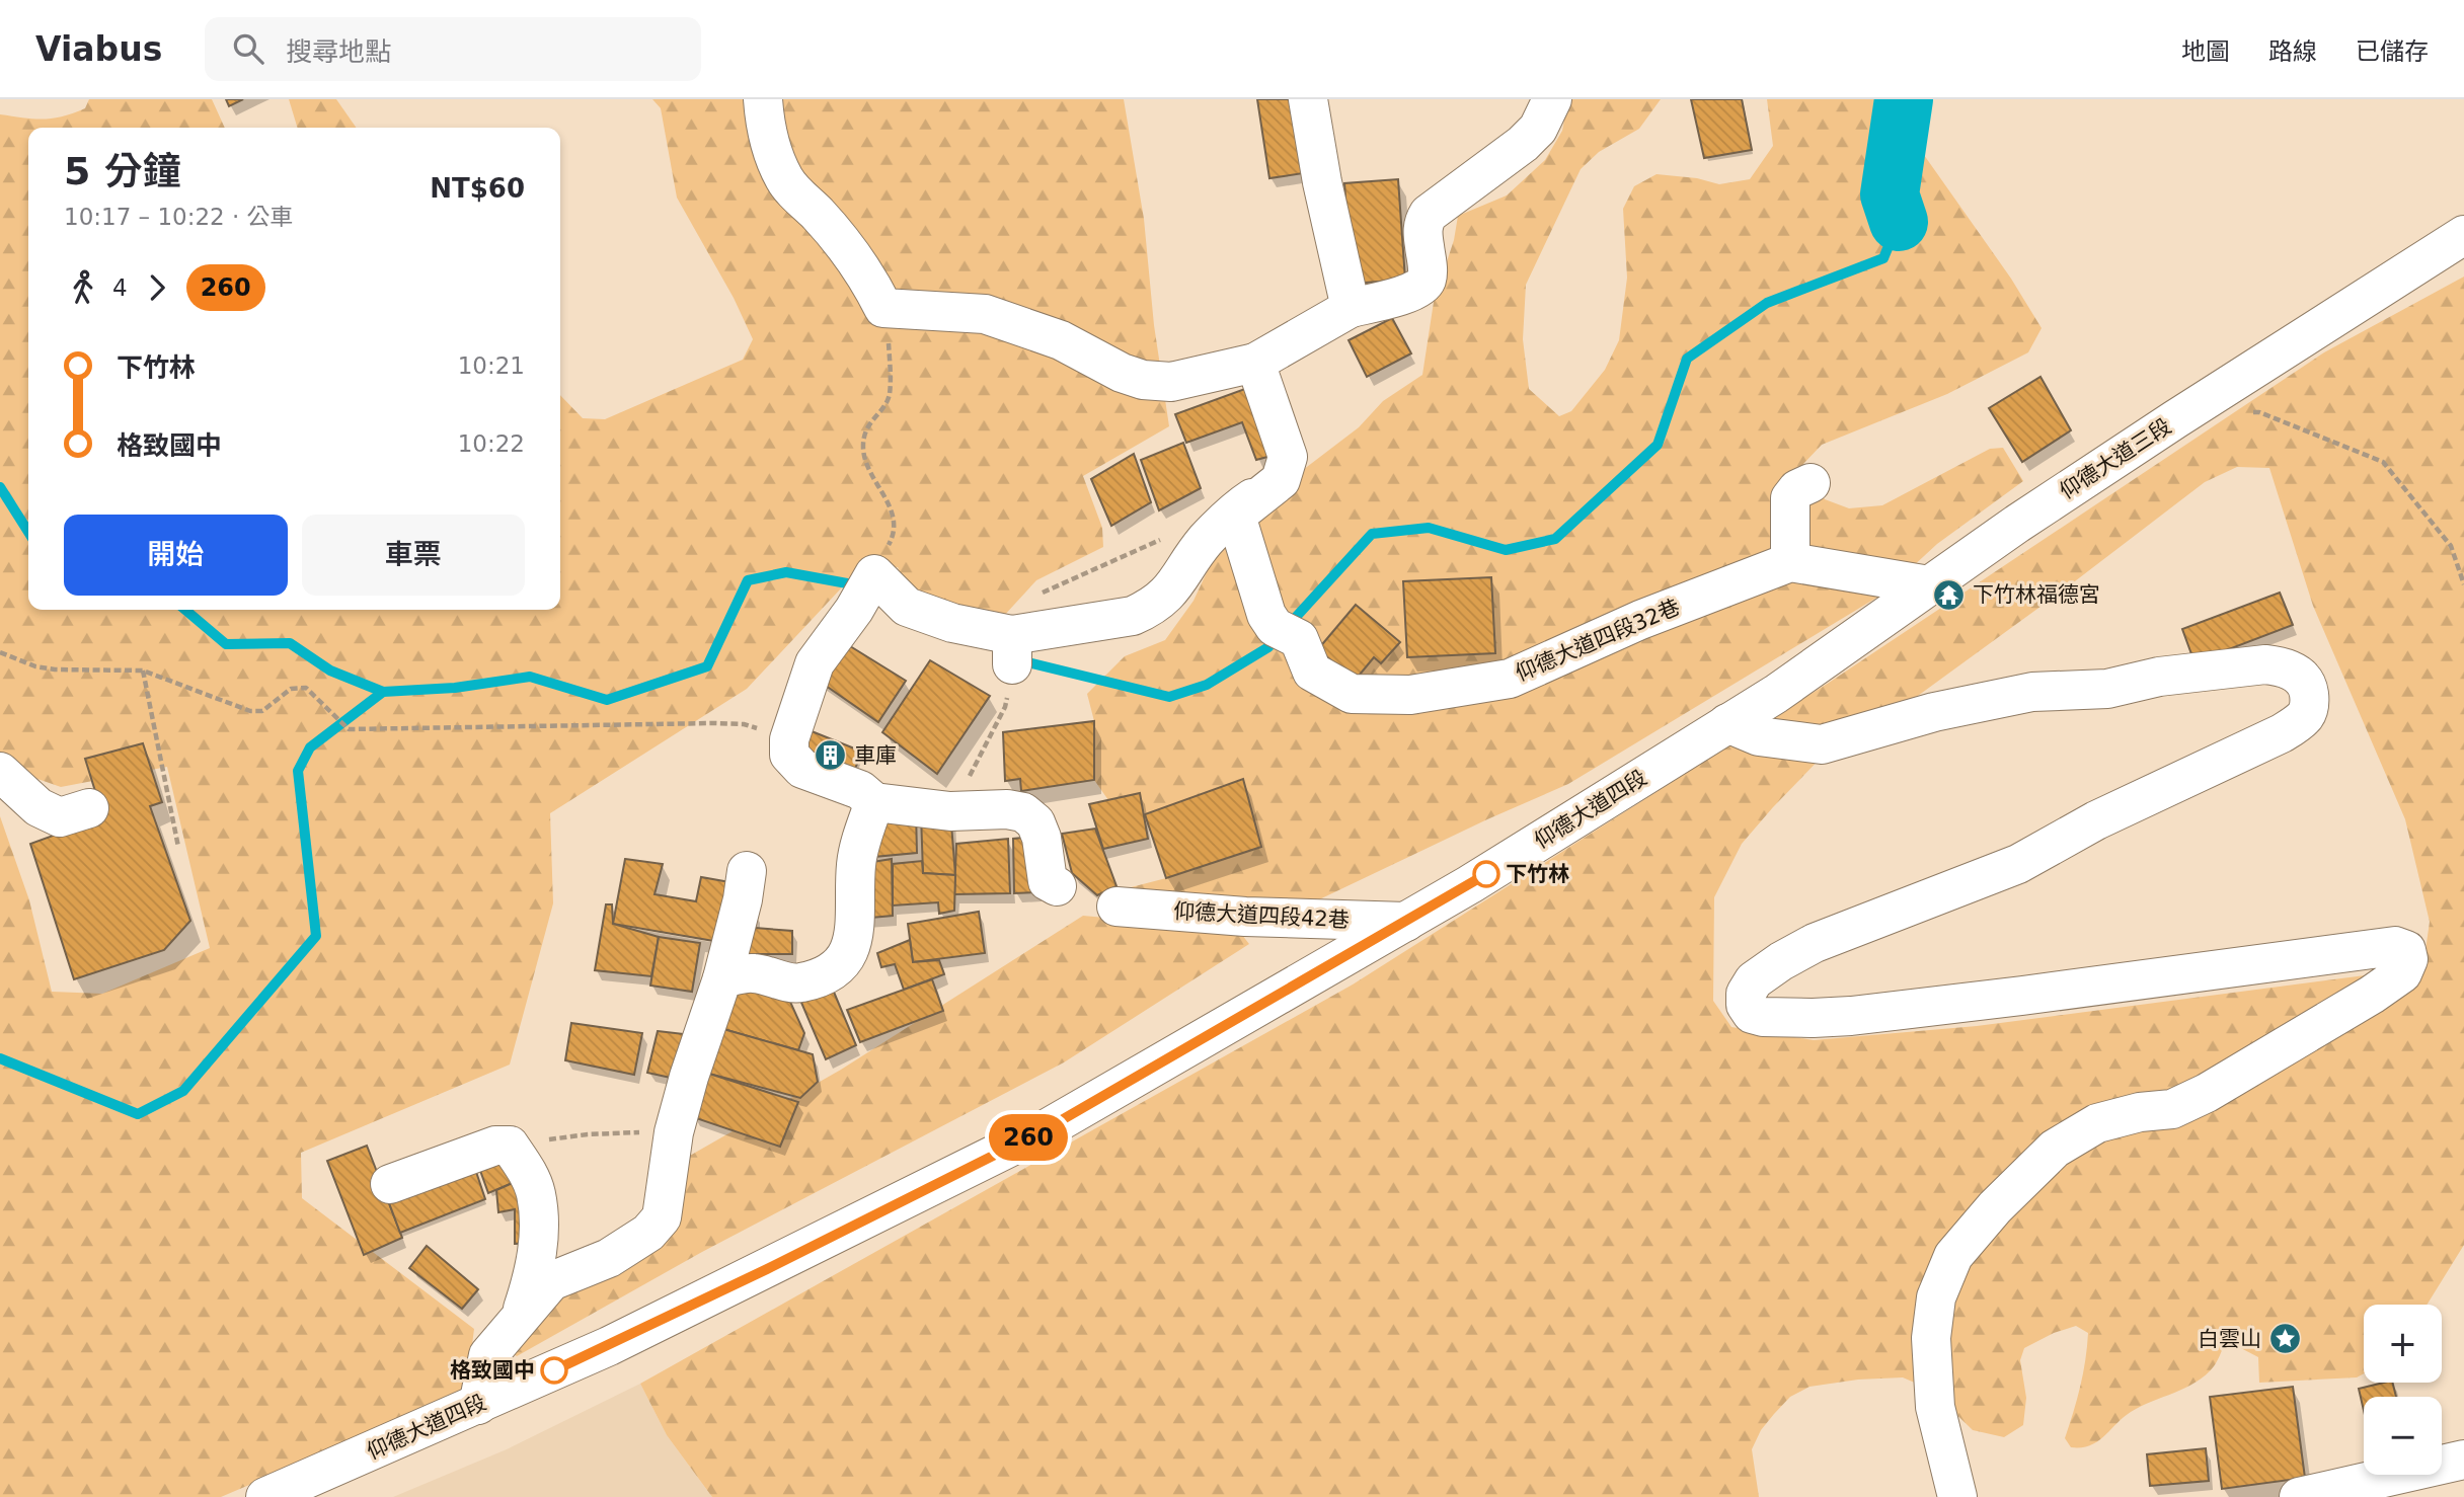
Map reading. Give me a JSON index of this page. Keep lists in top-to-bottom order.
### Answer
{
  "streets": {
    "street": [
      "仰德大道三段",
      "仰德大道四段32巷",
      "仰德大道四段",
      "仰德大道四段42巷"
    ]
  },
  "crossings": [
    ["仰德大道三段", "仰德大道四段"],
    ["仰德大道四段", "仰德大道四段42巷"]
  ],
  "places": {
    "temple": ["下竹林福德宮"],
    "building": ["車庫"],
    "other": ["下竹林", "格致國中"],
    "place": ["白雲山"]
  },
  "lines": ["bus line 260"],
  "page": {
    "header": "Viabus",
    "search": "搜尋地點",
    "nav": ["地圖", "路線", "已儲存"],
    "on_map": "260",
    "heading": ["5 分鐘", "10:17 – 10:22 · 公車", "NT$60"],
    "legs": ["4", "260"],
    "list": [
      {
        "name": "下竹林",
        "value": "10:21"
      },
      {
        "name": "格致國中",
        "value": "10:22"
      }
    ],
    "buttons": ["開始", "車票"],
    "map_buttons": ["+", "−"]
  }
}
